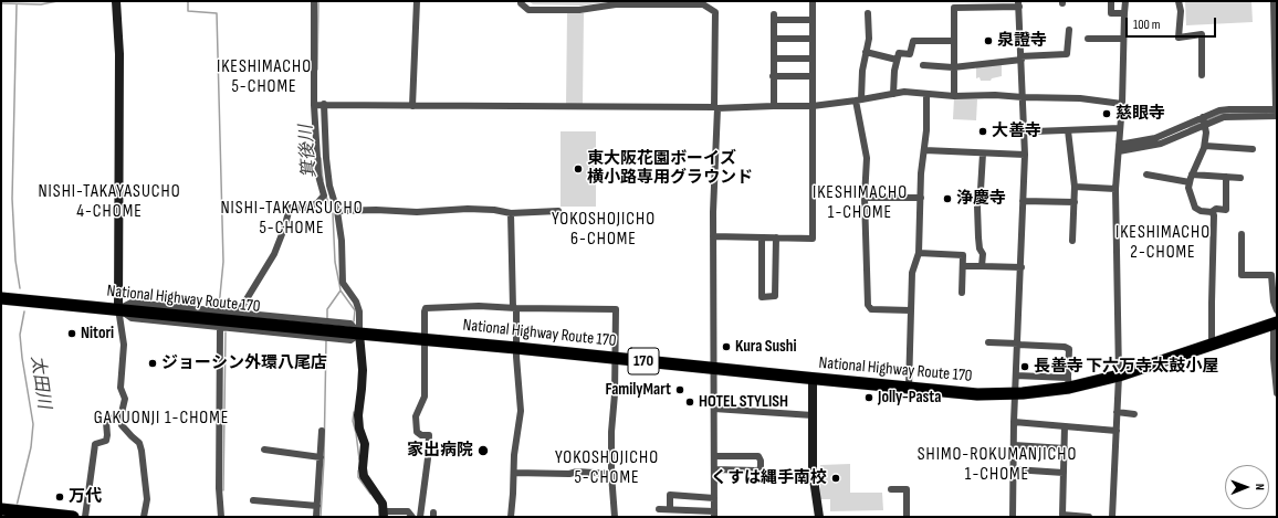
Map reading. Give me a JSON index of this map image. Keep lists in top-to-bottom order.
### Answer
{
  "streets": {
    "highway": ["National Highway Route 170", "170"]
  },
  "districts": [
    "IKESHIMACHO 5-CHOME",
    "NISHI-TAKAYASUCHO 4-CHOME",
    "IKESHIMACHO 1-CHOME",
    "NISHI-TAKAYASUCHO 5-CHOME",
    "YOKOSHOJICHO 6-CHOME",
    "IKESHIMACHO 2-CHOME",
    "GAKUONJI 1-CHOME",
    "SHIMO-ROKUMANJICHO 1-CHOME",
    "YOKOSHOJICHO 5-CHOME"
  ],
  "water": ["箕後川", "太田川"],
  "places": [
    "泉證寺",
    "慈眼寺",
    "大善寺",
    "東大阪花園ボーイズ 横小路専用グラウンド",
    "浄慶寺",
    "Nitori",
    "Kura Sushi",
    "ジョーシン外環八尾店",
    "長善寺 下六万寺太鼓小屋",
    "FamilyMart",
    "Jolly-Pasta",
    "HOTEL STYLISH",
    "家出病院",
    "くすは縄手南校",
    "万代"
  ],
  "scale_bar": "100 m",
  "north": "right"
}
